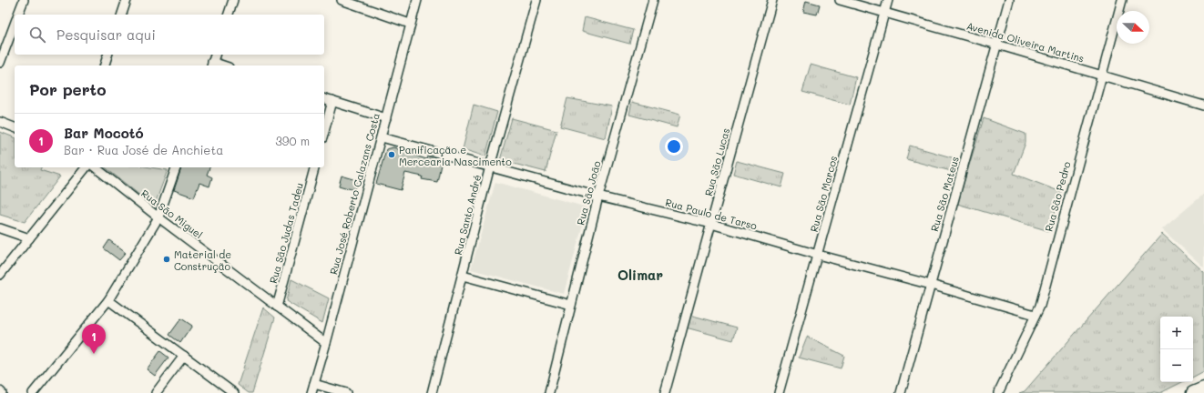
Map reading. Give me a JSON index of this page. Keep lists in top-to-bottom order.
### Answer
{
  "streets": {
    "street": [
      "Avenida Oliveira Martins",
      "Rua São Lucas",
      "Rua São João",
      "Rua José Roberto Calazans Costa",
      "Rua São Marcos",
      "Rua São Mateus",
      "Rua São Pedro",
      "Rua São Miguel",
      "Rua Paulo de Tarso",
      "Rua Santo André",
      "Rua São Judas Tadeu"
    ]
  },
  "crossings": [
    ["Avenida Oliveira Martins", "Rua São Marcos"],
    ["Avenida Oliveira Martins", "Rua São Mateus"],
    ["Avenida Oliveira Martins", "Rua São Pedro"],
    ["Rua São Lucas", "Rua Paulo de Tarso"],
    ["Rua São João", "Rua Paulo de Tarso"],
    ["Rua José Roberto Calazans Costa", "Rua São Miguel"],
    ["Rua José Roberto Calazans Costa", "Rua Paulo de Tarso"],
    ["Rua São Marcos", "Rua Paulo de Tarso"],
    ["Rua São Mateus", "Rua Paulo de Tarso"],
    ["Rua São Pedro", "Rua Paulo de Tarso"],
    ["Rua São Miguel", "Rua São Judas Tadeu"],
    ["Rua Paulo de Tarso", "Rua Santo André"]
  ],
  "districts": ["Olimar"],
  "places": ["Panificação e Mercearia Nascimento", "Material de Construção"],
  "north": "right",
  "page": {
    "search": "Pesquisar aqui",
    "heading": "Por perto",
    "list": [
      {
        "mark": "1",
        "name": "Bar Mocotó",
        "note": "Bar · Rua José de Anchieta",
        "value": "390 m"
      }
    ],
    "map_buttons": ["+", "−"],
    "pins": "1"
  }
}
